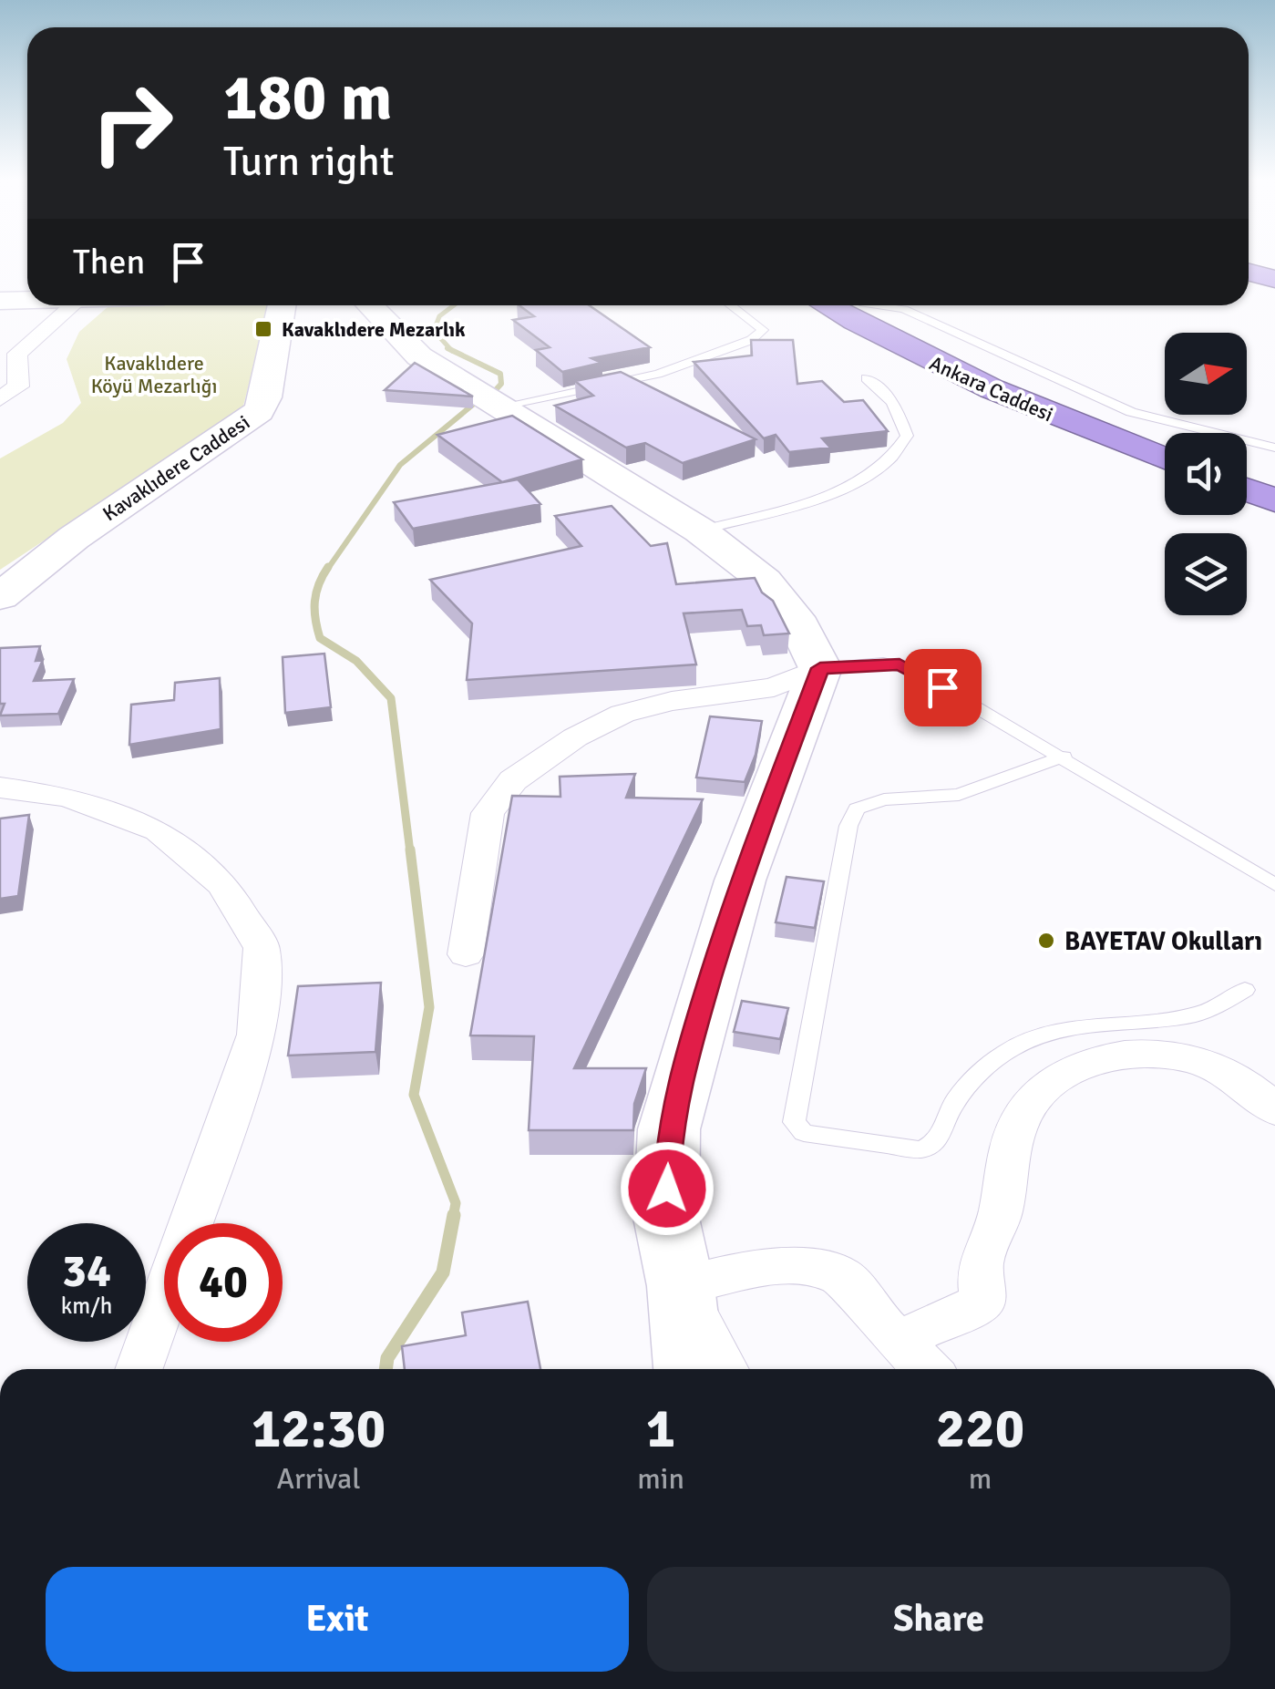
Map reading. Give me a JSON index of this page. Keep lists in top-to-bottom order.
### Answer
{
  "streets": {
    "highway": ["Ankara Caddesi"],
    "street": ["Kavaklıdere Caddesi"]
  },
  "parks": ["Kavaklıdere Köyü Mezarlığı"],
  "places": {
    "transit": ["Kavaklıdere Mezarlık"],
    "other": ["BAYETAV Okulları"]
  },
  "north": "right",
  "page": {
    "turn": ["180 m", "Turn right"],
    "then": "Then",
    "speed": "34 km/h",
    "limit": "40",
    "eta": [
      "12:30",
      "Arrival",
      "1",
      "min",
      "220",
      "m"
    ],
    "buttons": ["Exit", "Share"]
  }
}
